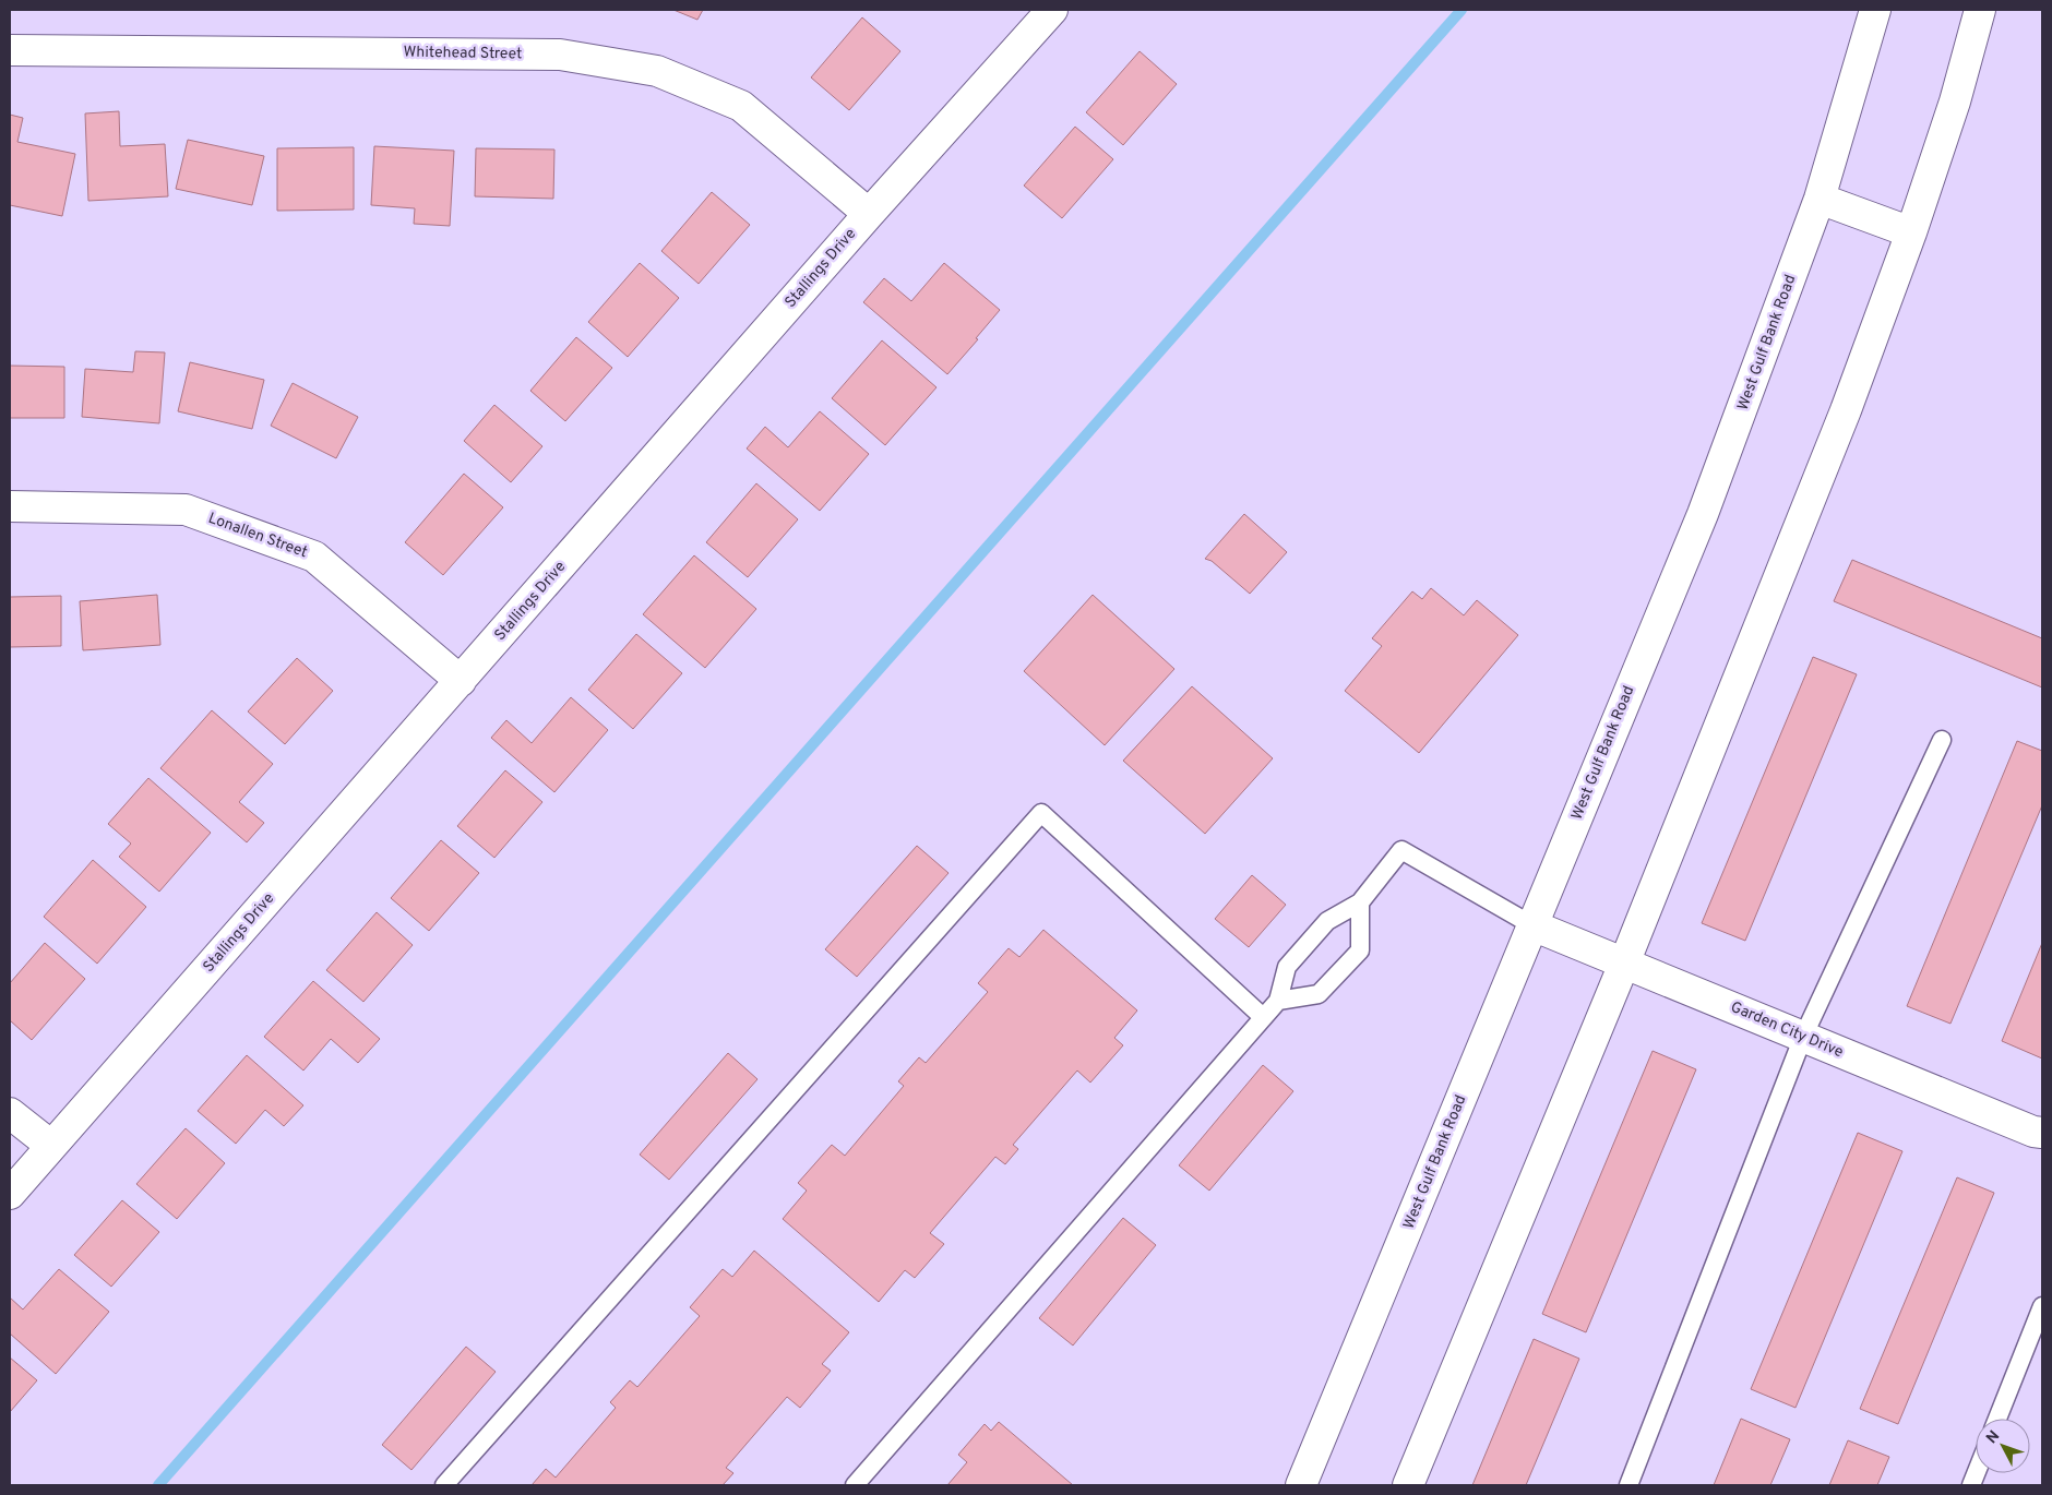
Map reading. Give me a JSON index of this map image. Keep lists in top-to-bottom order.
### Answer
{
  "streets": {
    "street": [
      "Whitehead Street",
      "Stallings Drive",
      "West Gulf Bank Road",
      "Lonallen Street",
      "Garden City Drive"
    ]
  },
  "crossings": [
    ["Whitehead Street", "Stallings Drive"],
    ["Stallings Drive", "Lonallen Street"],
    ["West Gulf Bank Road", "Garden City Drive"]
  ],
  "north": "top left"
}
